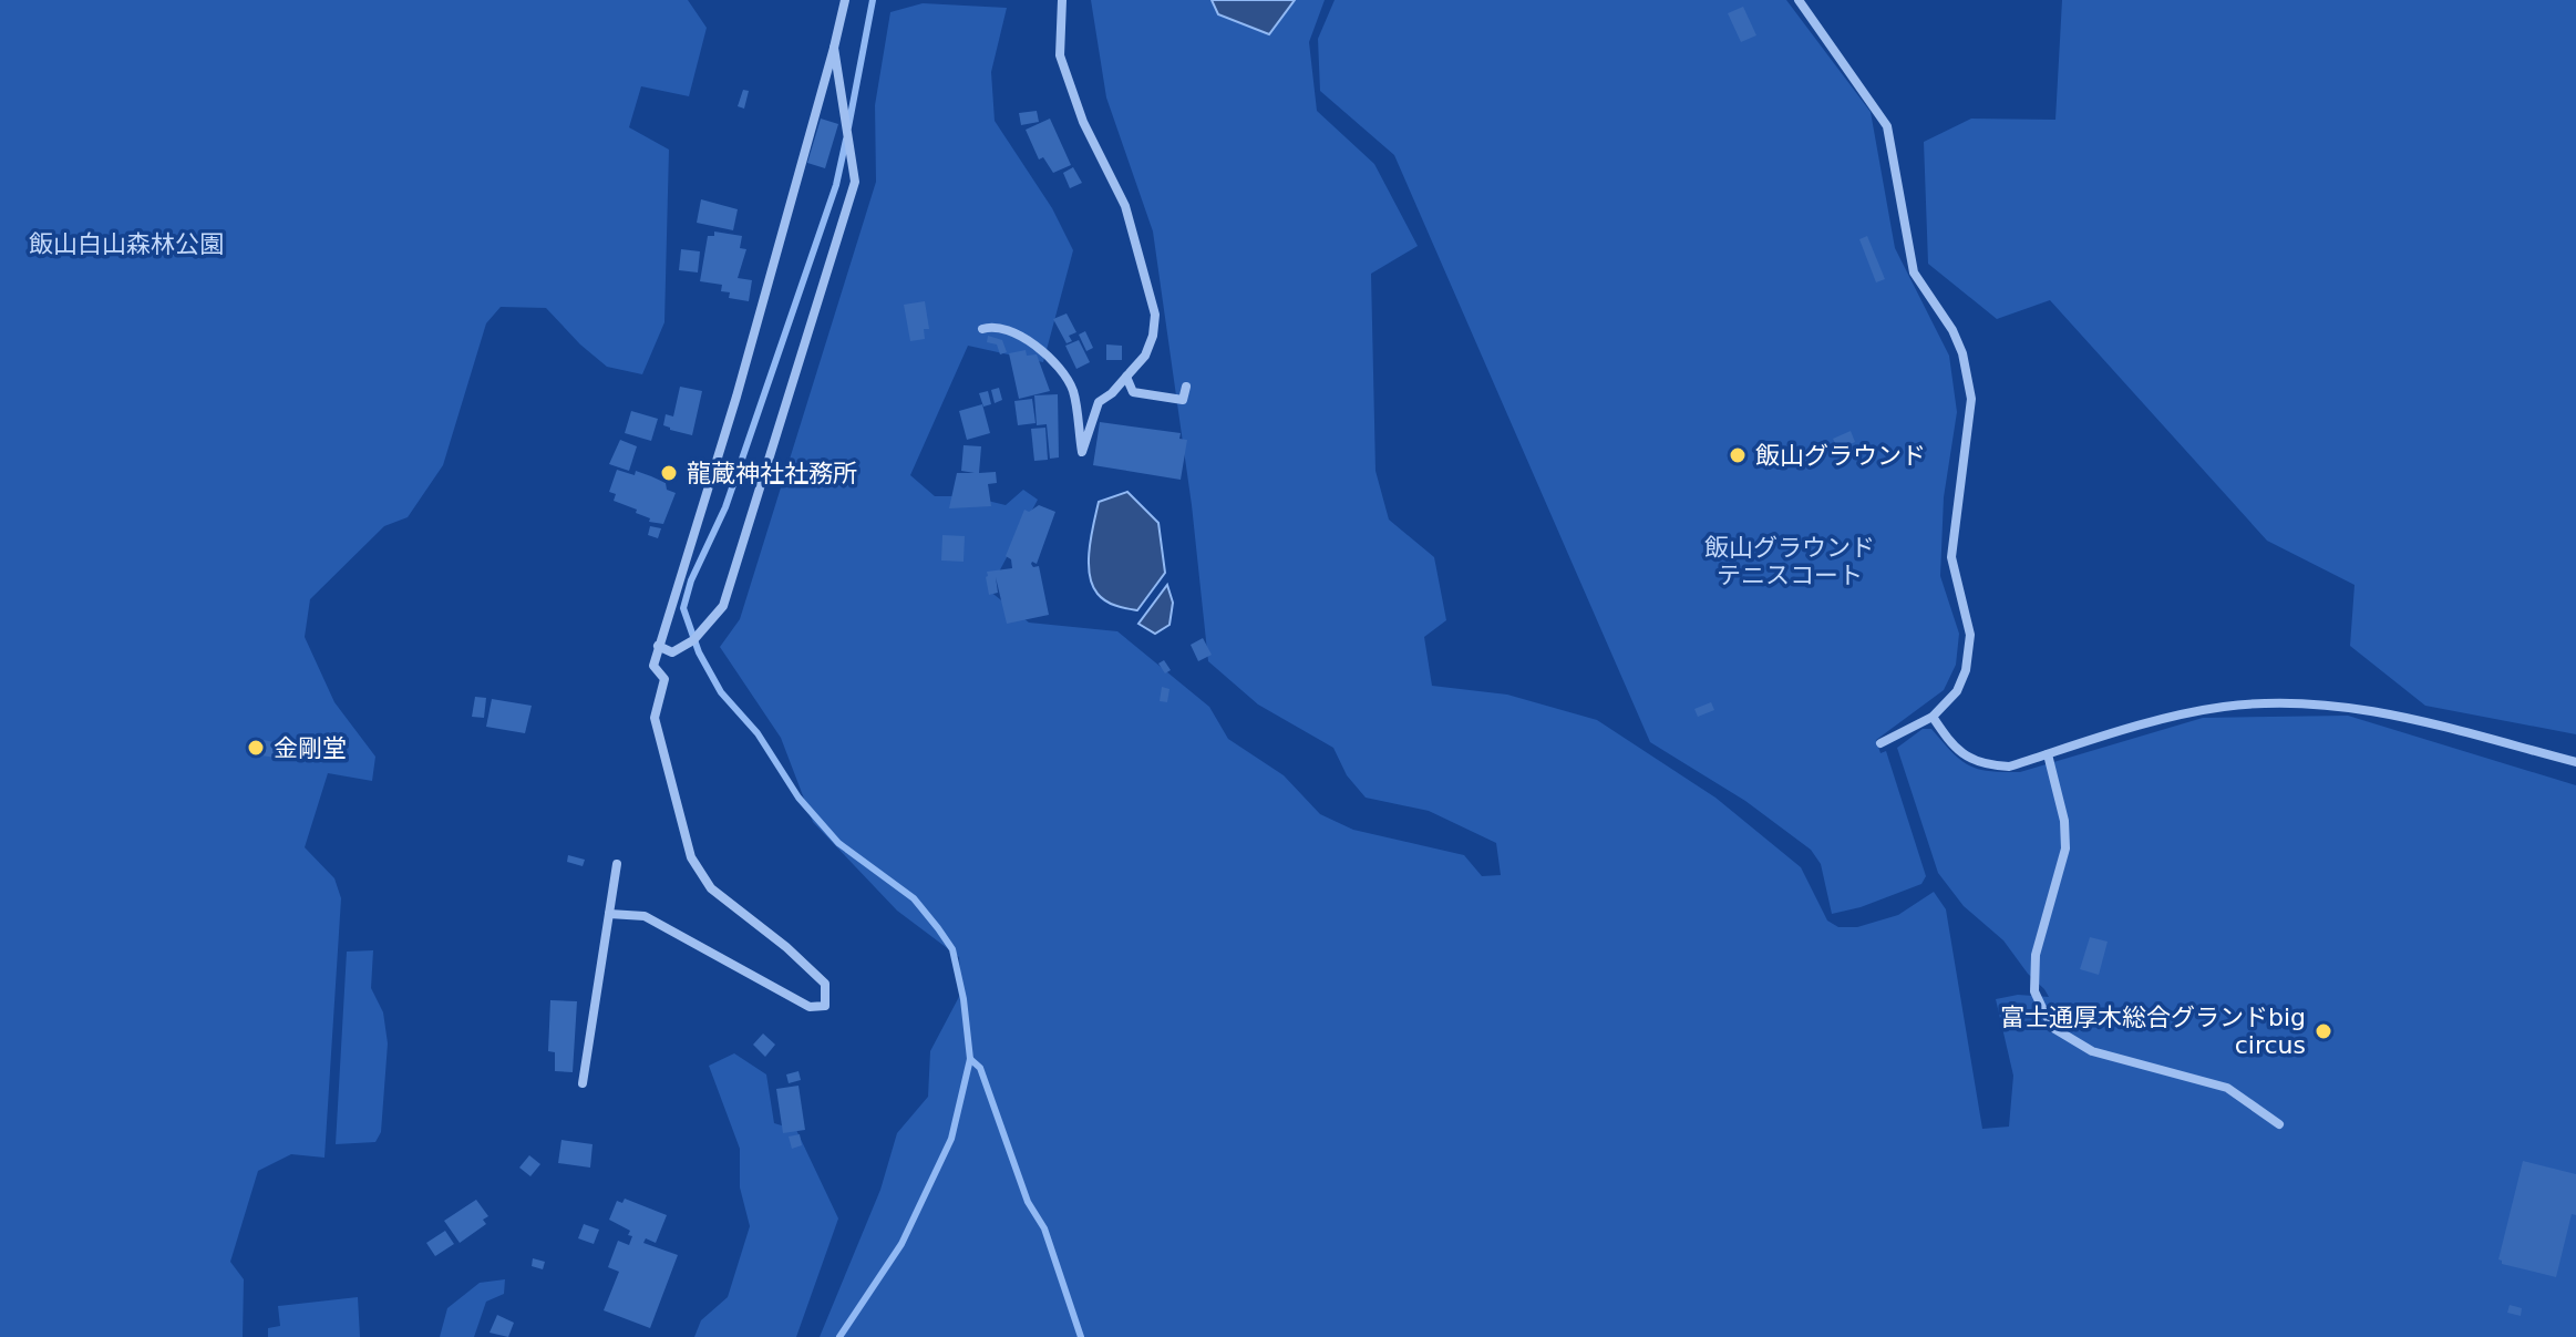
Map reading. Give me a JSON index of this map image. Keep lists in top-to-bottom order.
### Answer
{
  "parks": ["飯山白山森林公園", "飯山グラウンド テニスコート"],
  "places": [
    "飯山グラウンド",
    "龍蔵神社社務所",
    "金剛堂",
    "富士通厚木総合グランドbig circus"
  ]
}
